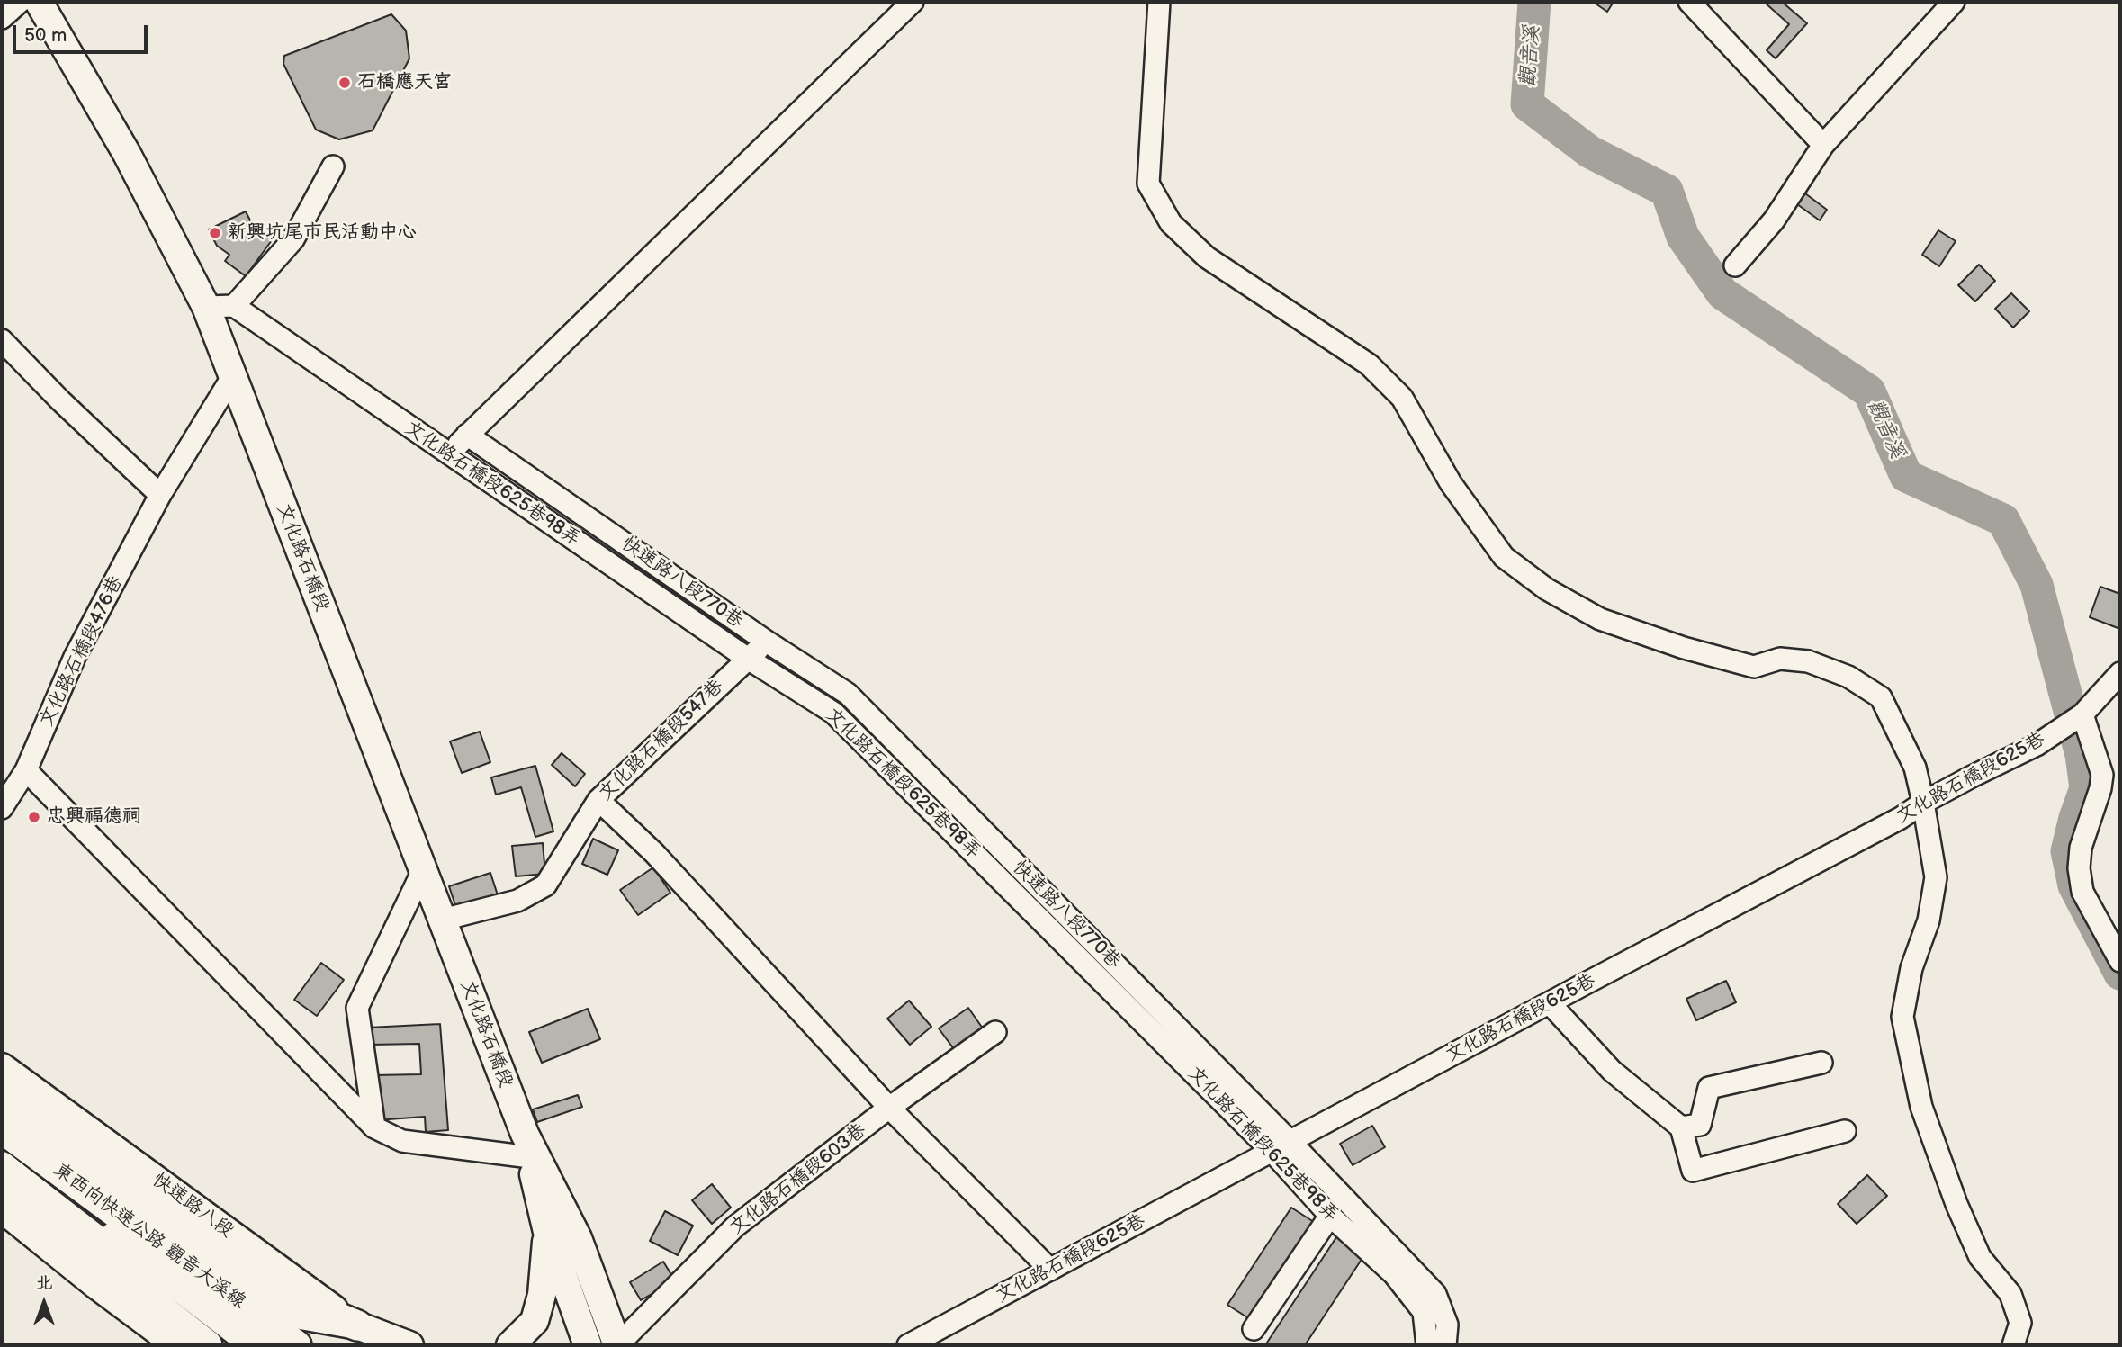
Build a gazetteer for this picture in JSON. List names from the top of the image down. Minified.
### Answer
{"streets":{"highway":["東西向快速公路 觀音大溪線"],"main road":["文化路石橋段","快速路八段"],"street":["文化路石橋段625巷98弄","快速路八段770巷","文化路石橋段476巷","文化路石橋段547巷","文化路石橋段625巷","文化路石橋段603巷"]},"crossings":[["文化路石橋段625巷98弄","快速路八段770巷"],["文化路石橋段625巷98弄","文化路石橋段547巷"],["文化路石橋段625巷98弄","文化路石橋段625巷"],["文化路石橋段","文化路石橋段476巷"],["文化路石橋段","文化路石橋段547巷"],["文化路石橋段","文化路石橋段603巷"],["快速路八段770巷","文化路石橋段547巷"],["快速路八段770巷","文化路石橋段625巷"]],"water":["觀音溪"],"places":["石橋應天宮","新興坑尾市民活動中心","忠興福德祠"],"scale_bar":"50 m","north":"top"}
